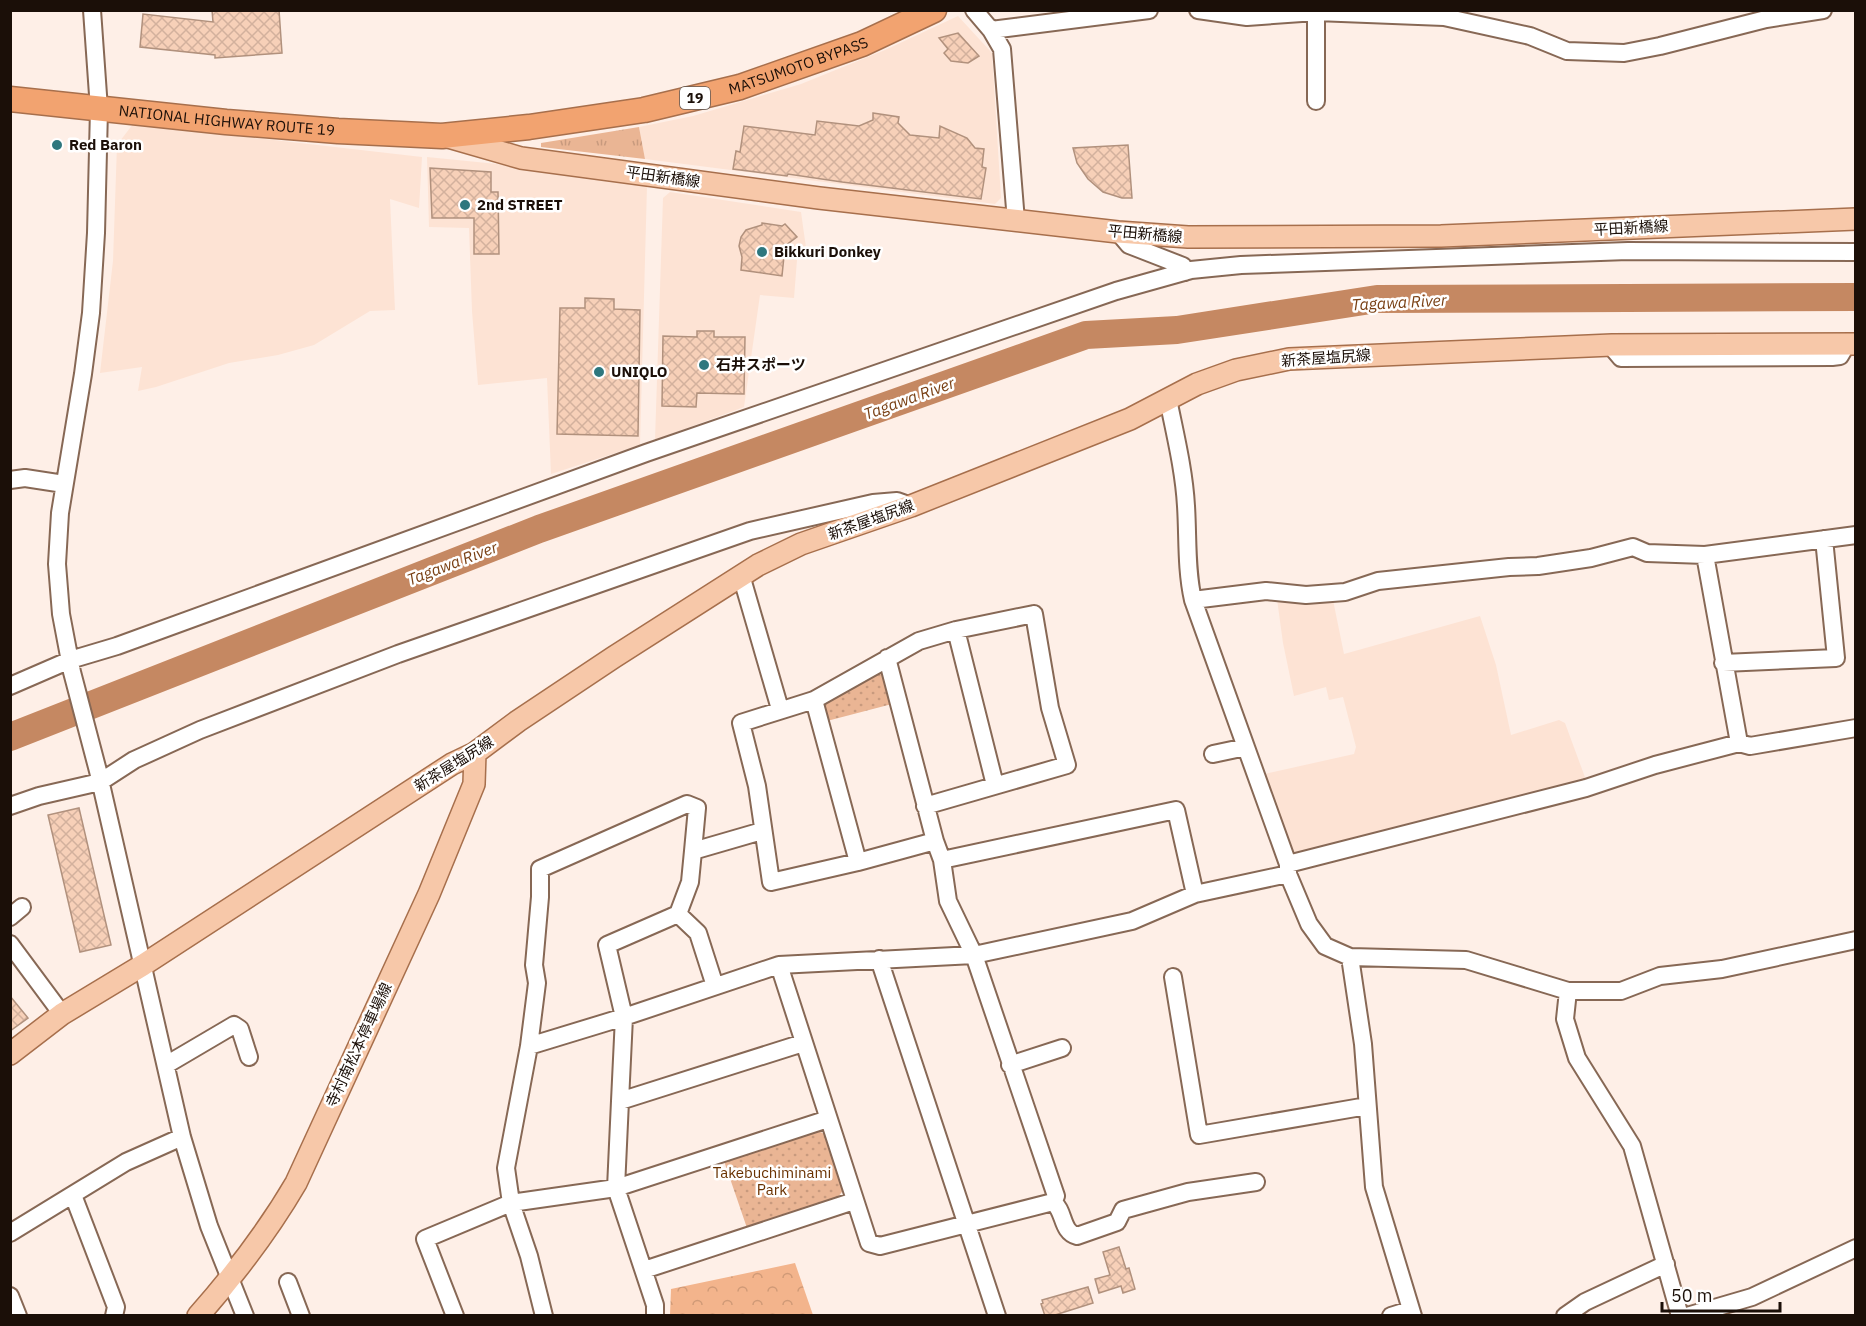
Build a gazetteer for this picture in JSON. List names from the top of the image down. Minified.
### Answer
{"streets":{"highway":["MATSUMOTO BYPASS","19","NATIONAL HIGHWAY ROUTE 19"],"main road":["平田新橋線","新茶屋塩尻線","寺村南松本停車場線"]},"crossings":[["MATSUMOTO BYPASS","NATIONAL HIGHWAY ROUTE 19"],["MATSUMOTO BYPASS","平田新橋線"],["NATIONAL HIGHWAY ROUTE 19","平田新橋線"],["新茶屋塩尻線","寺村南松本停車場線"]],"water":["Tagawa River"],"parks":["Takebuchiminami Park"],"places":["Red Baron","2nd STREET","Bikkuri Donkey","石井スポーツ","UNIQLO"],"scale_bar":"50 m"}
